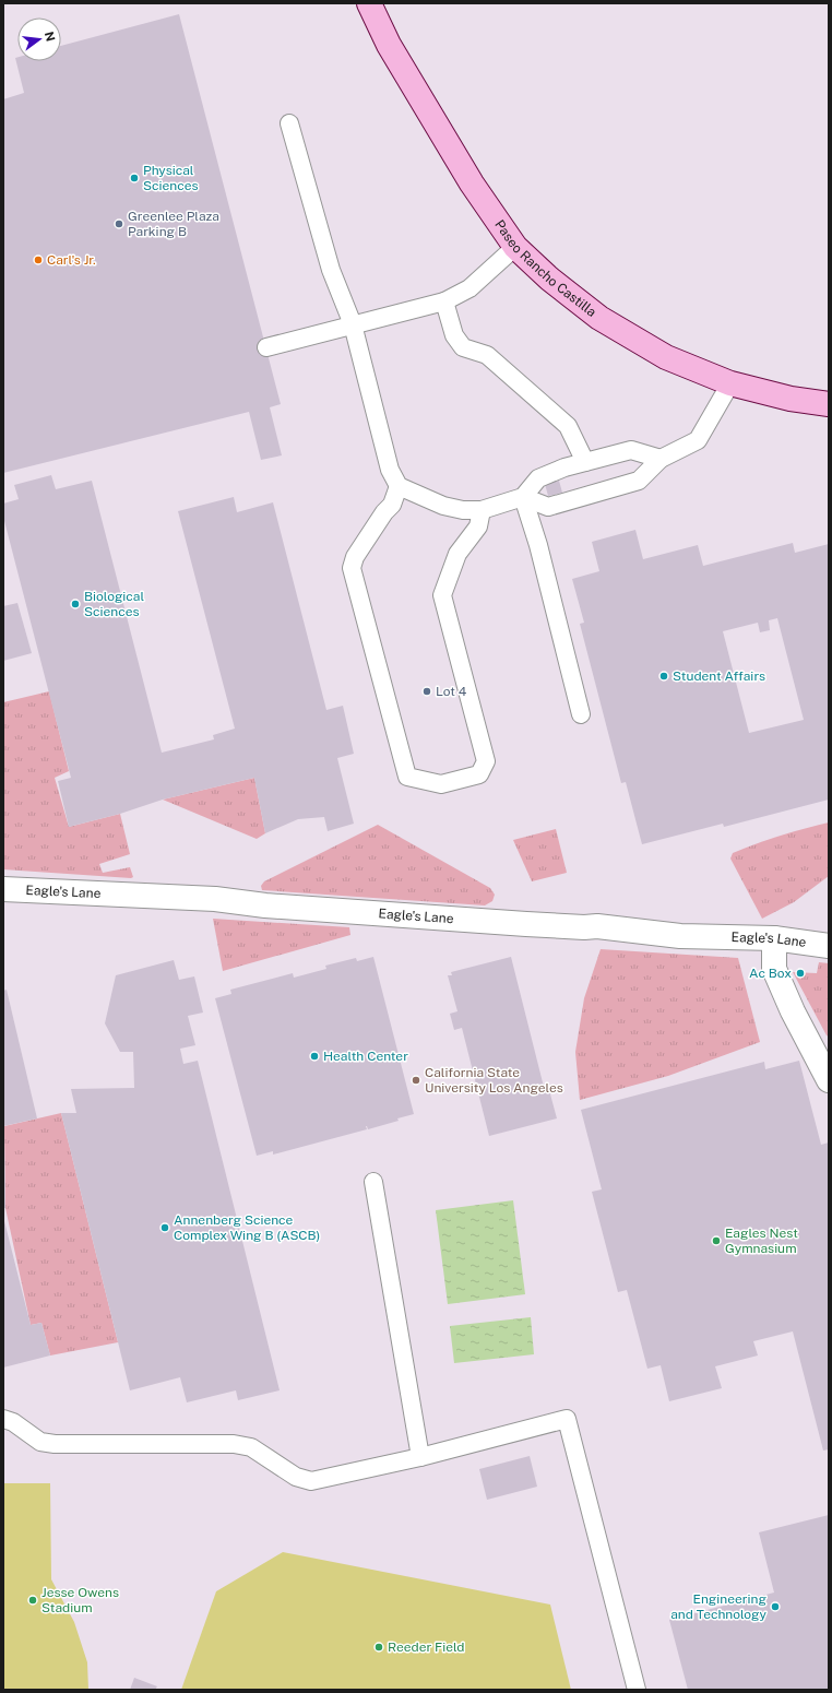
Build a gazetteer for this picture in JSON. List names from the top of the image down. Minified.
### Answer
{"streets":{"street":["Paseo Rancho Castilla","Eagle's Lane"]},"places":["Physical Sciences","Greenlee Plaza Parking B","Carl's Jr.","Biological Sciences","Student Affairs","Lot 4","Ac Box","Health Center","California State University Los Angeles","Annenberg Science Complex Wing B (ASCB)","Eagles Nest Gymnasium","Jesse Owens Stadium","Engineering and Technology","Reeder Field"],"north":"right"}
